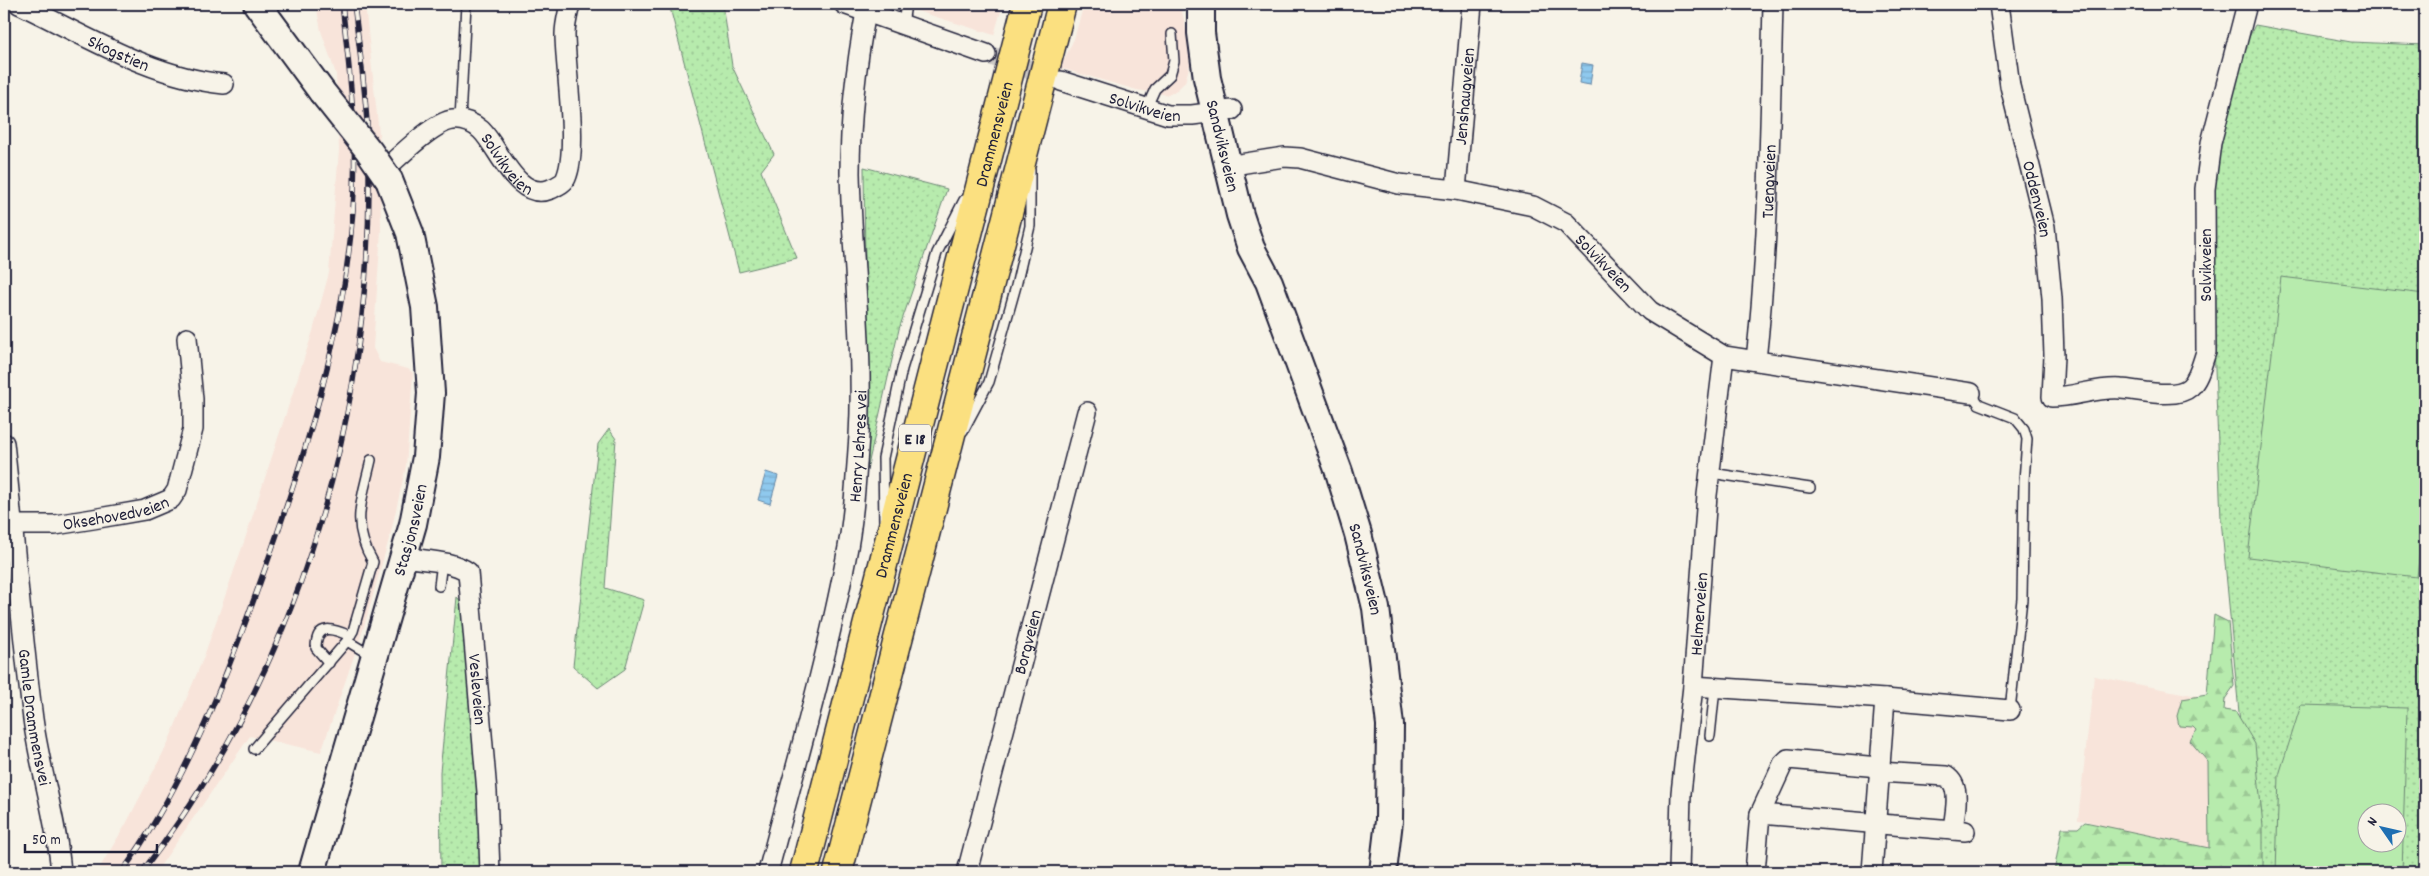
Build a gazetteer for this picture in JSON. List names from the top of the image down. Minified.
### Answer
{"streets":{"highway":["Drammensveien","E 18"],"main road":["Sandviksveien","Stasjonsveien"],"street":["Skogstien","Jenshaugveien","Solvikveien","Tuengveien","Oddenveien","Henry Lehres vei","Oksehovedveien","Helmerveien","Borgveien","Vesleveien","Gamle Drammensvei"]},"crossings":[["Jenshaugveien","Solvikveien"],["Solvikveien","Sandviksveien"],["Solvikveien","Tuengveien"],["Solvikveien","Oddenveien"],["Solvikveien","Stasjonsveien"],["Solvikveien","Helmerveien"],["Oksehovedveien","Gamle Drammensvei"],["Stasjonsveien","Vesleveien"]],"scale_bar":"50 m","north":"top left"}
